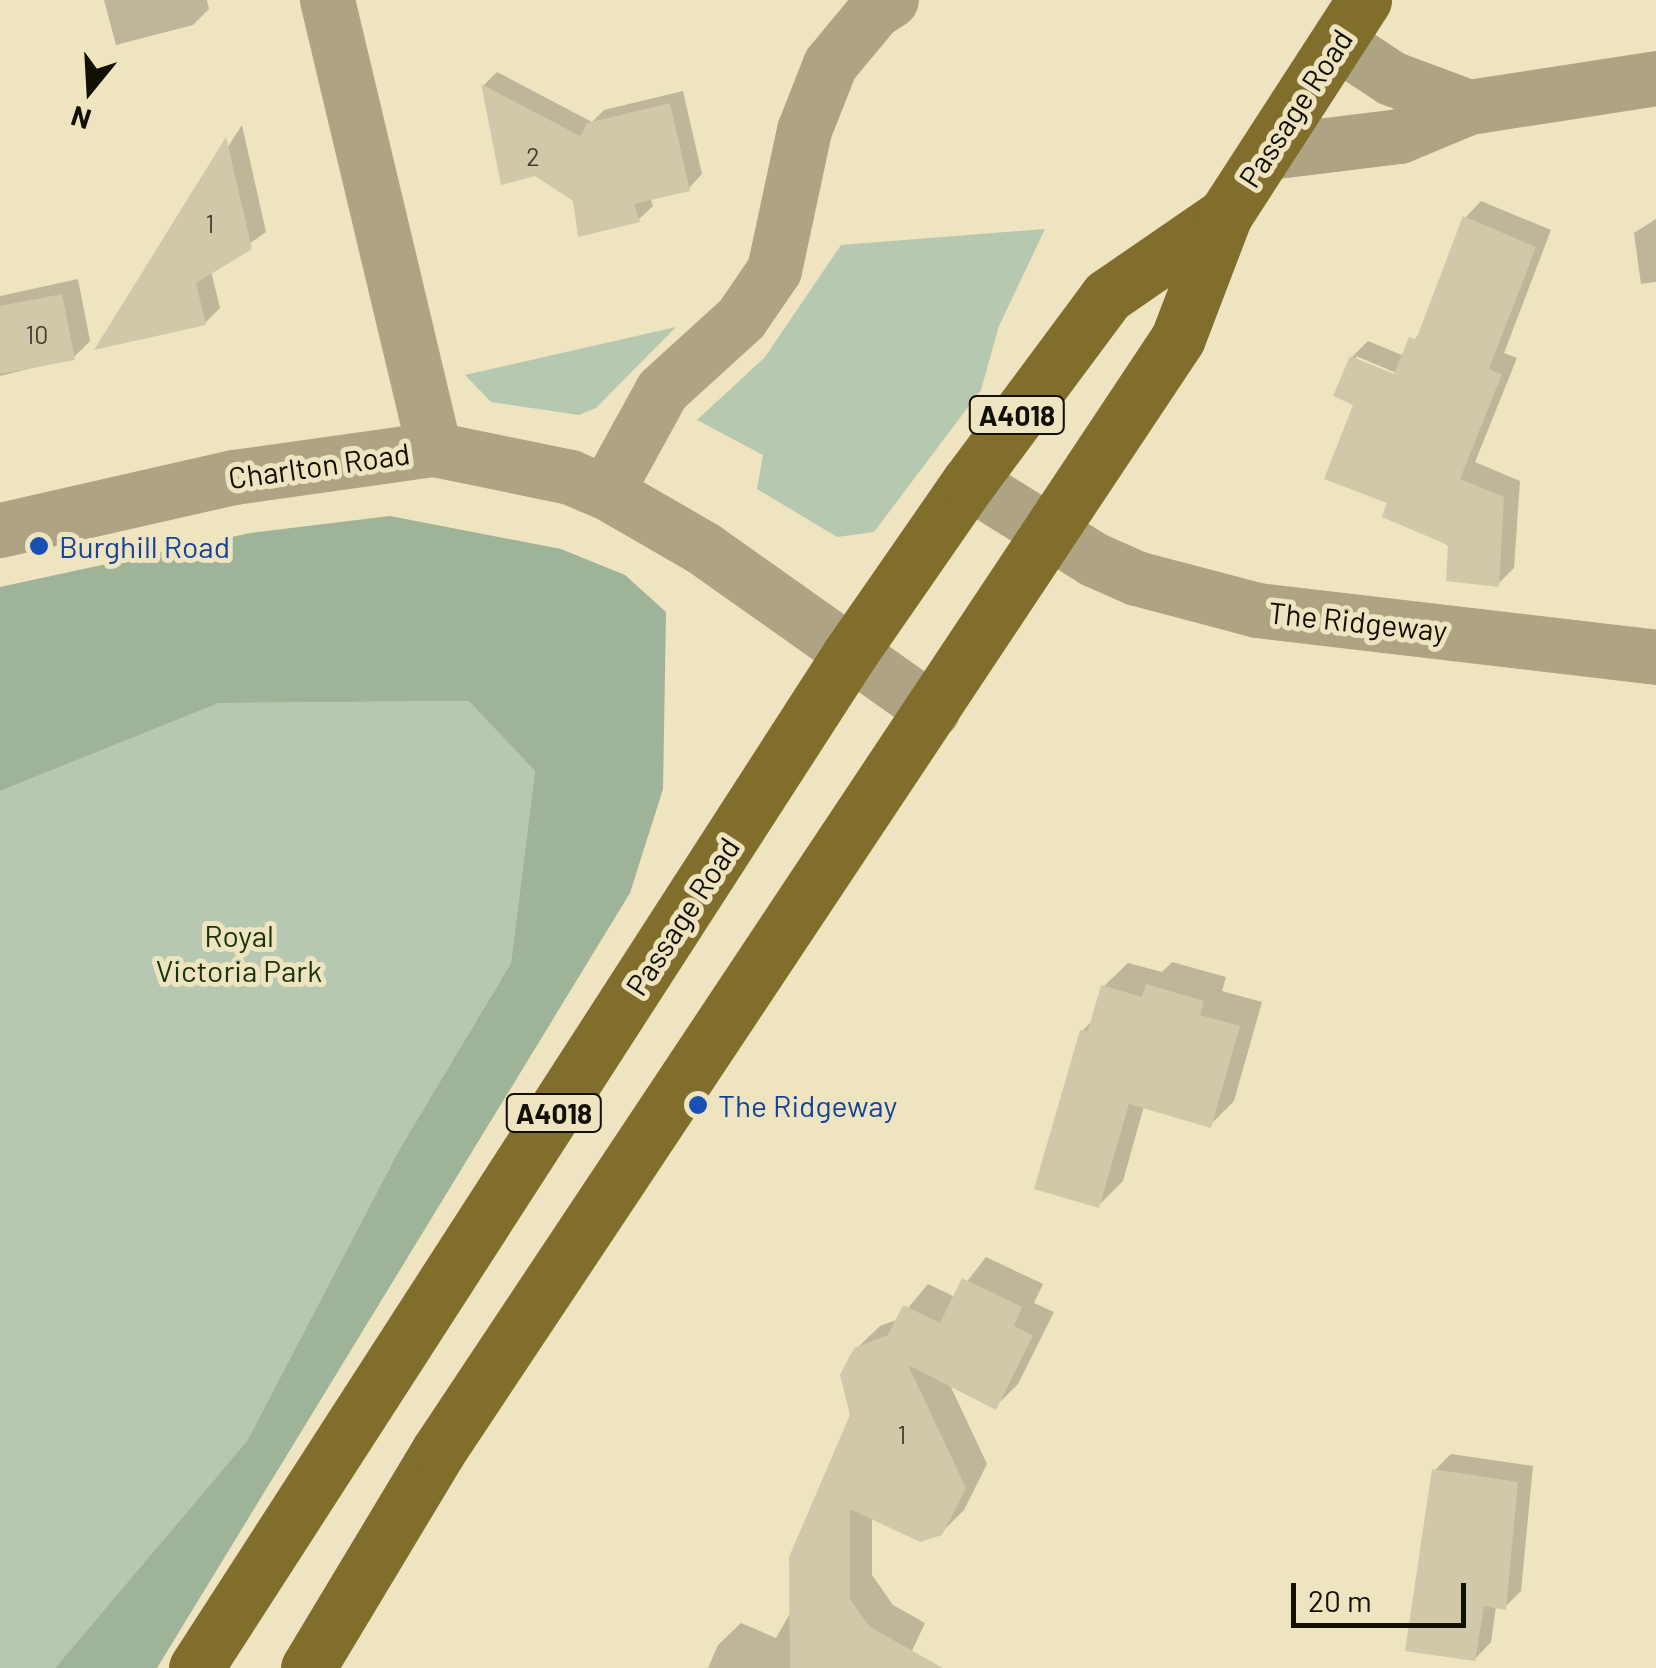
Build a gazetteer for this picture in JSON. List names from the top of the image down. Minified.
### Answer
{"streets":{"main road":["Passage Road","A4018"],"street":["Charlton Road","The Ridgeway"]},"crossings":[["Passage Road","Charlton Road"],["Passage Road","The Ridgeway"]],"parks":["Royal Victoria Park"],"places":["Burghill Road","The Ridgeway"],"house_numbers":["2","1","10","1"],"scale_bar":"20 m","north":"bottom"}
